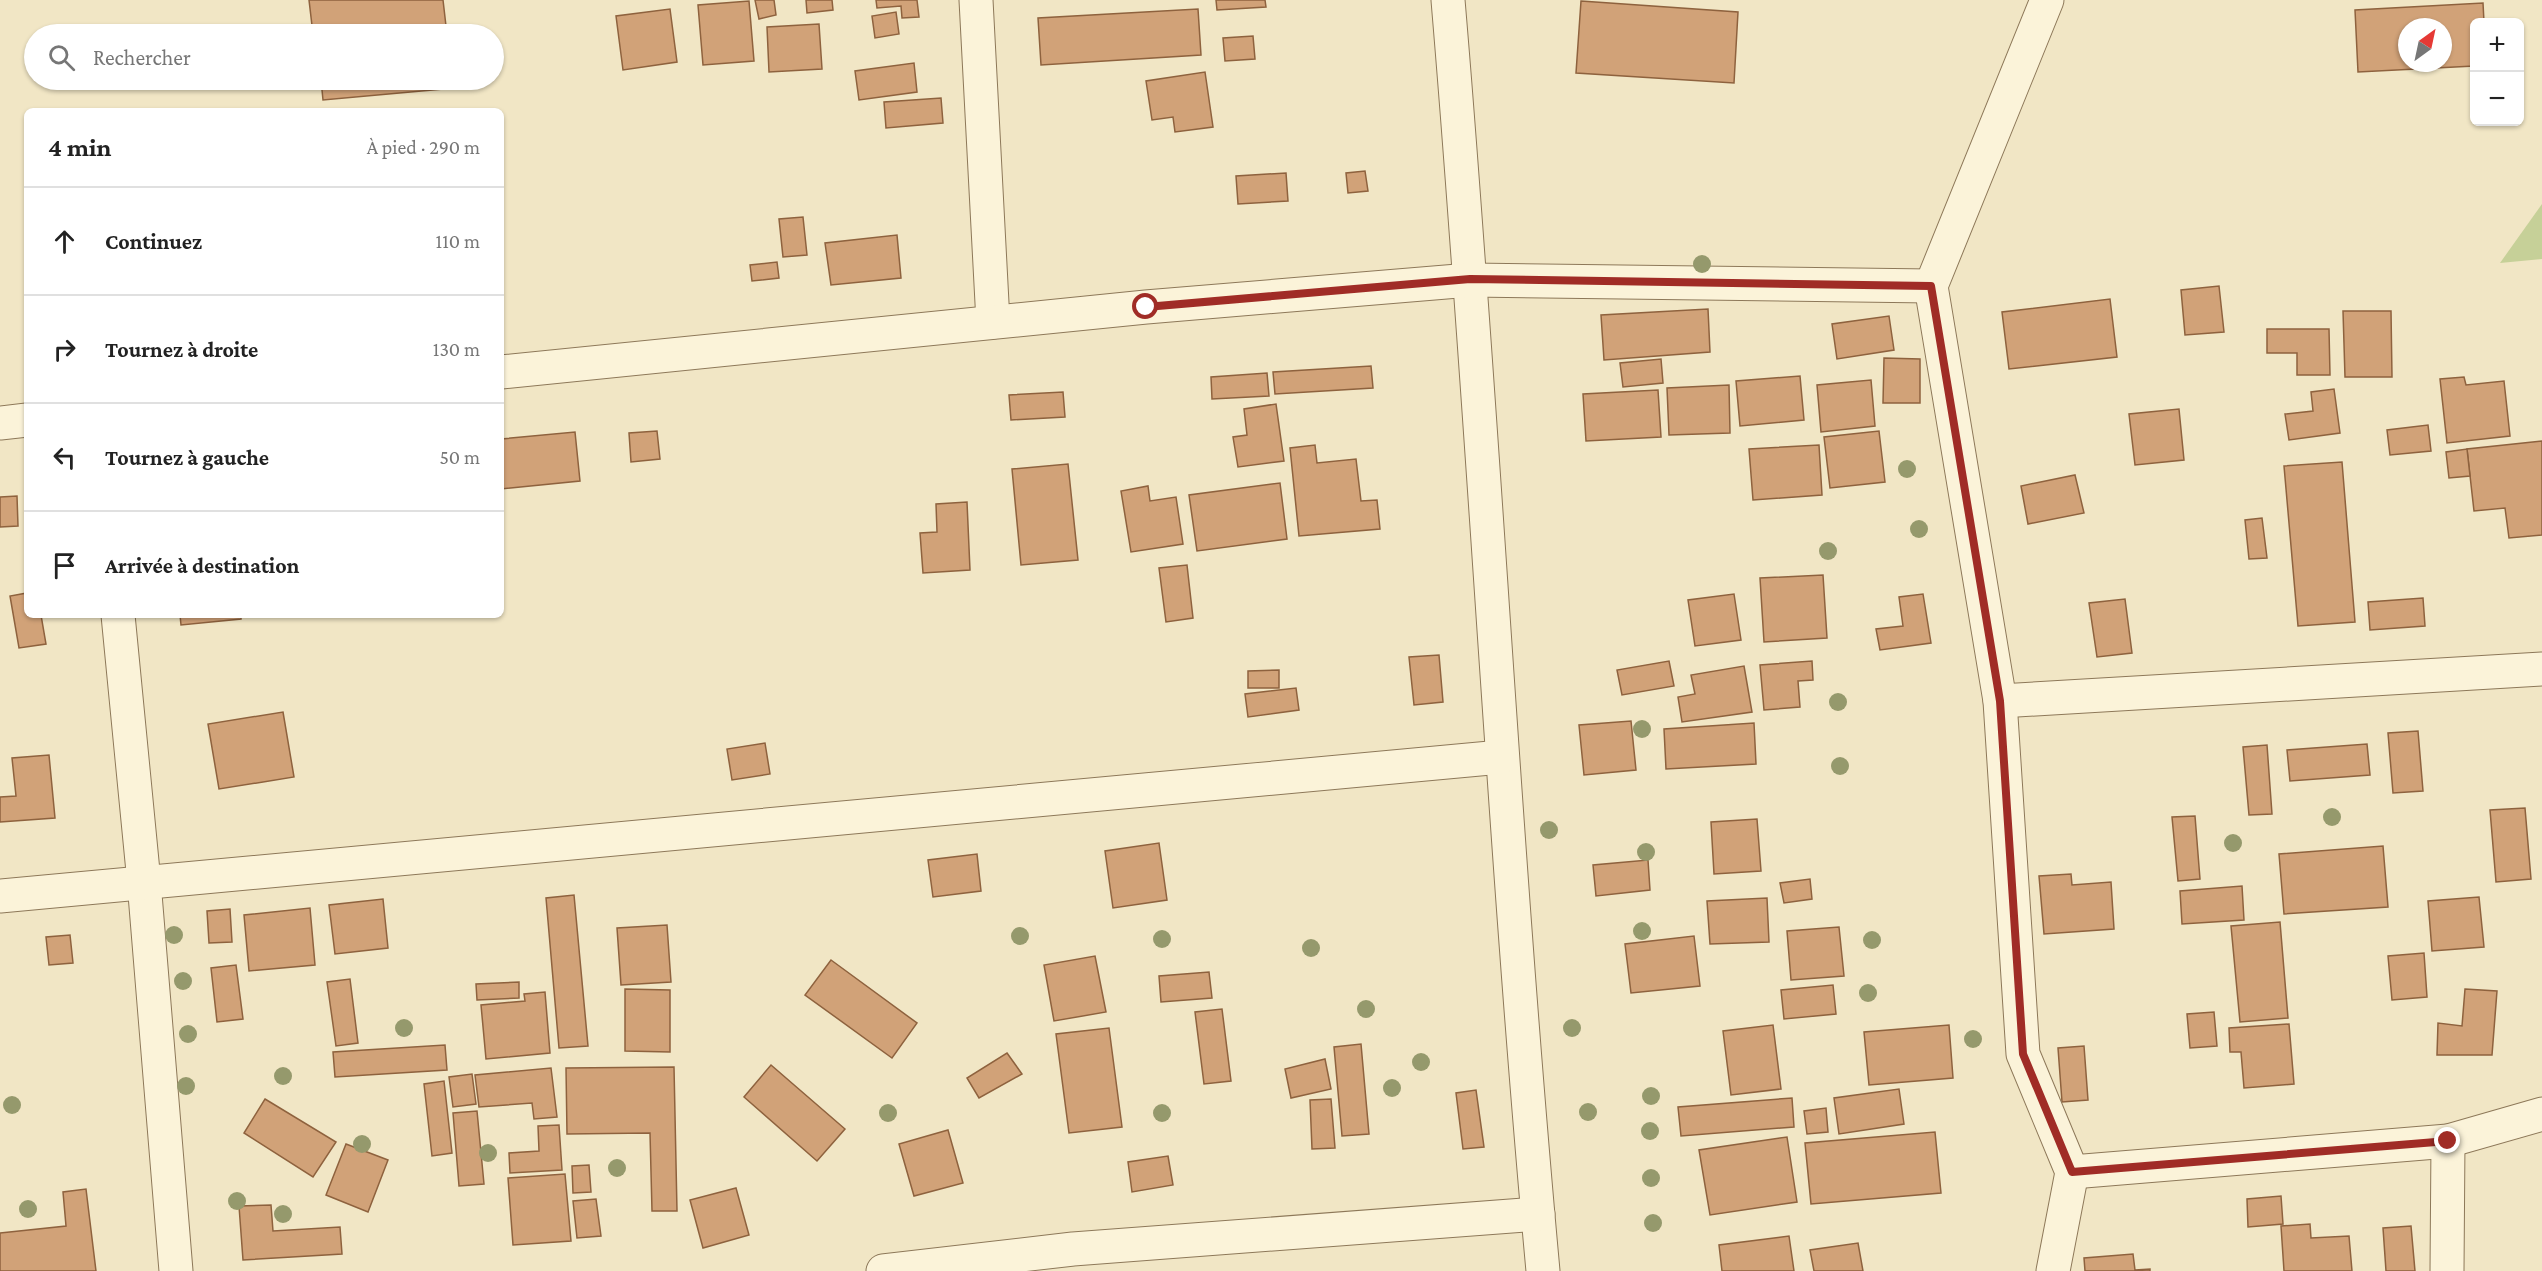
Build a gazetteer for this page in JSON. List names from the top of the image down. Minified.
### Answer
{"north":"top right","page":{"map_buttons":["+","−"],"search":"Rechercher","heading":["4 min","À pied · 290 m"],"list":[["Continuez","110 m"],["Tournez à droite","130 m"],["Tournez à gauche","50 m"],"Arrivée à destination"]}}
